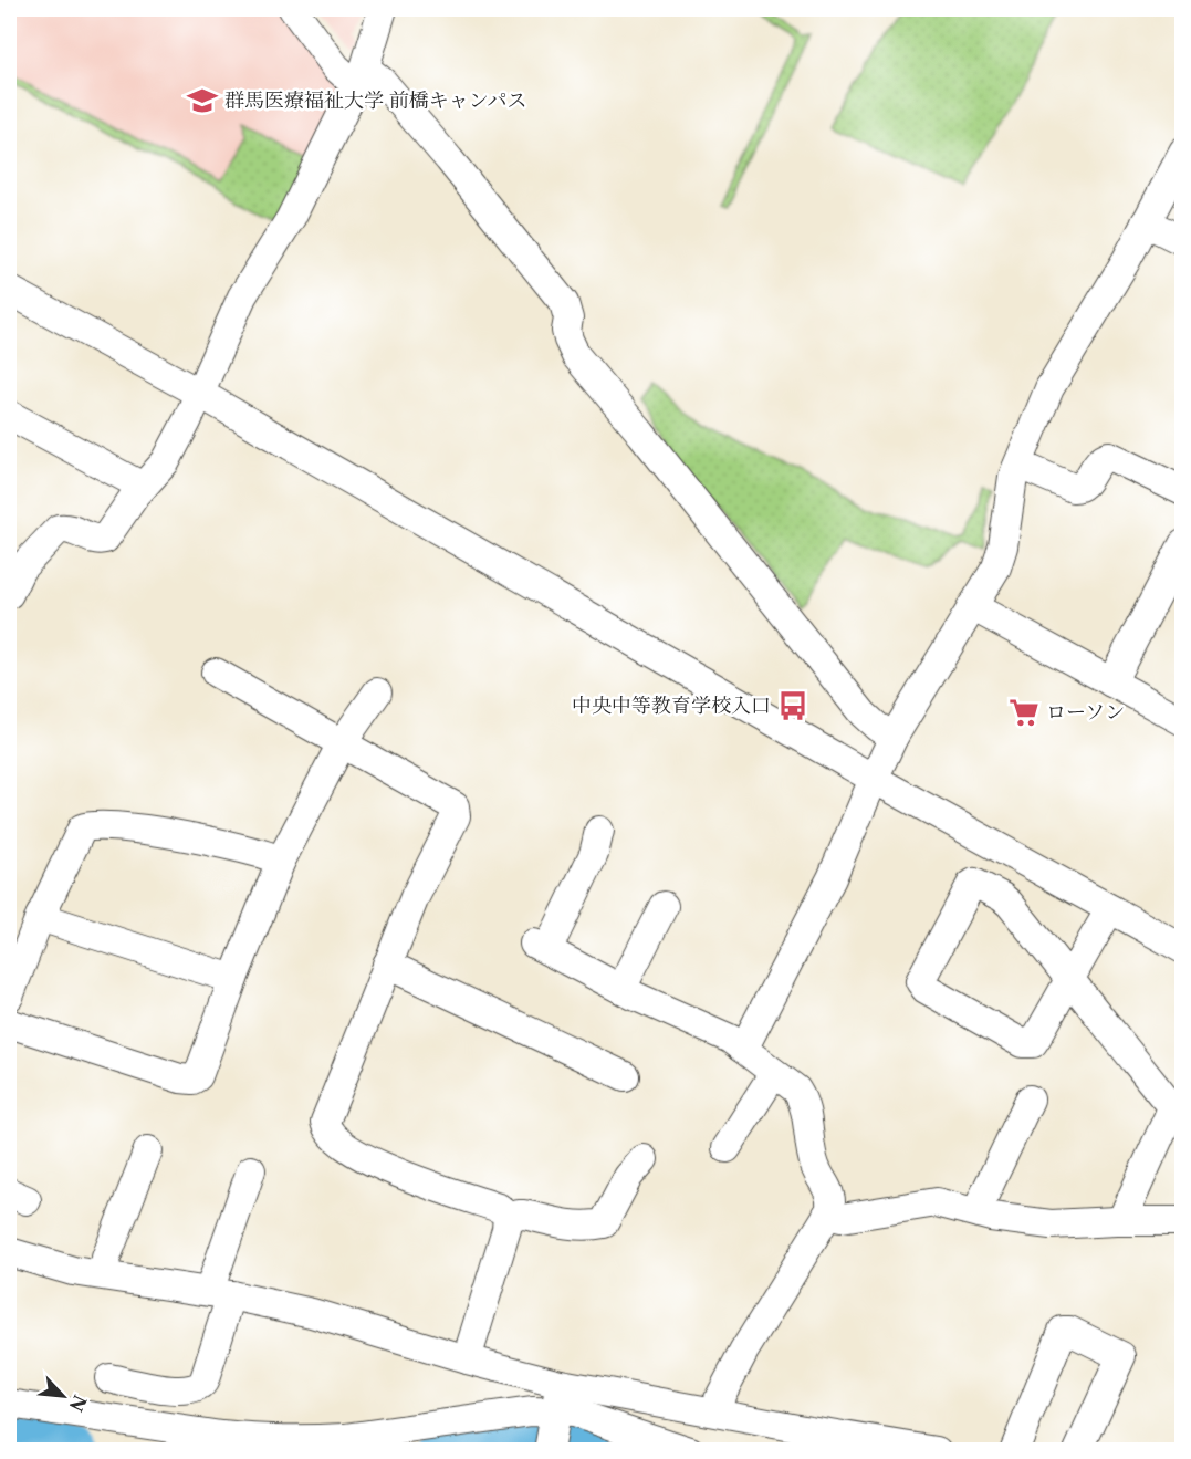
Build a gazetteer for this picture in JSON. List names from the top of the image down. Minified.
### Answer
{"places":{"school or university":["群馬医療福祉大学 前橋キャンパス"],"bus stop":["中央中等教育学校入口"],"supermarket":["ローソン"]},"north":"bottom right"}
